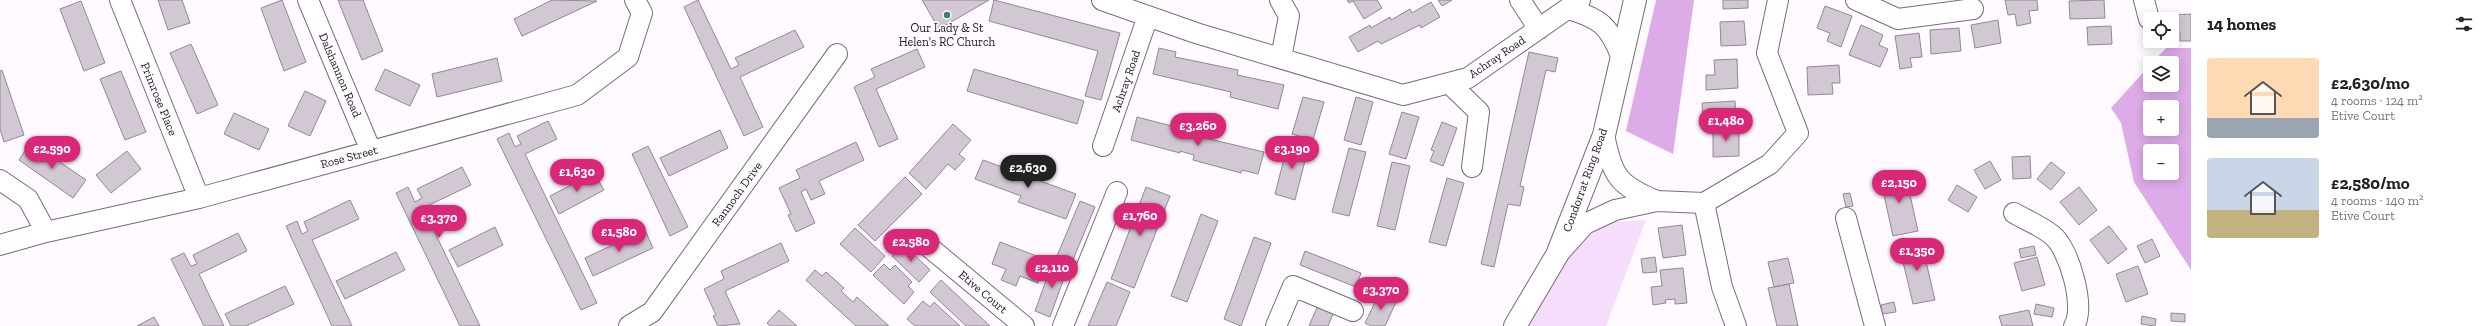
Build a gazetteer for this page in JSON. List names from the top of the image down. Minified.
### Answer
{"streets":{"street":["Achray Road","Dalshannon Road","Primrose Place","Rose Street","Condorrat Ring Road","Rannoch Drive","Etive Court"]},"crossings":[["Achray Road","Condorrat Ring Road"],["Dalshannon Road","Rose Street"],["Primrose Place","Rose Street"]],"places":["Our Lady & St Helen's RC Church"],"page":{"heading":"14 homes","map_buttons":["+","−"],"list":[{"name":"£2,630/mo","note":"4 rooms · 124 m² · Etive Court"},{"name":"£2,580/mo","note":"4 rooms · 140 m² · Etive Court"}],"price":["£1,480","£3,260","£2,590","£3,190","£2,630","£1,630","£2,150","£1,760","£3,370","£1,580","£2,580","£1,350","£2,110","£3,370"]}}
